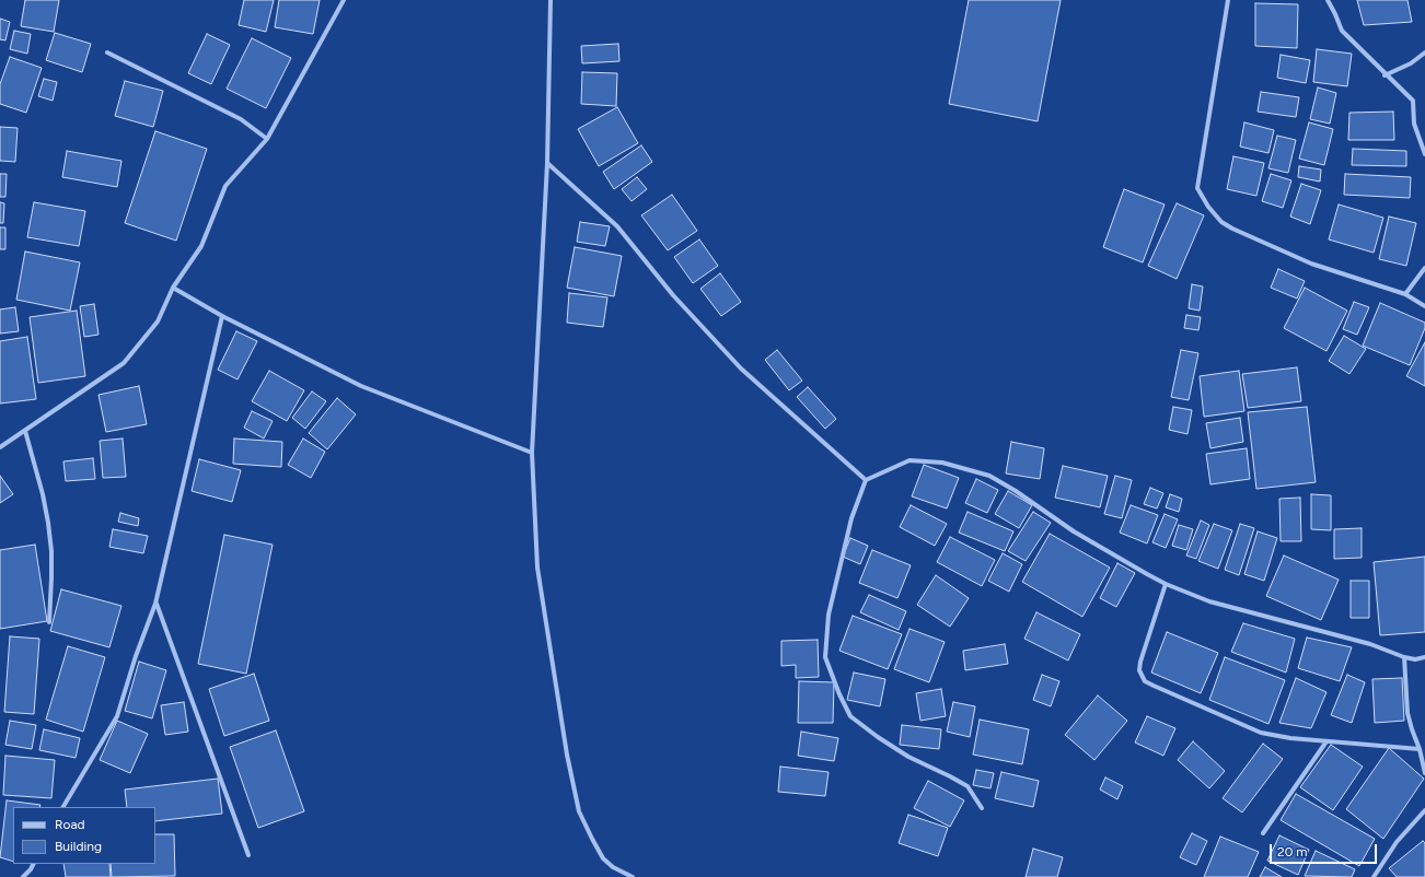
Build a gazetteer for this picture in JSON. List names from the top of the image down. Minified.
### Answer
{"legend":["Road","Building"],"scale_bar":"20 m"}
